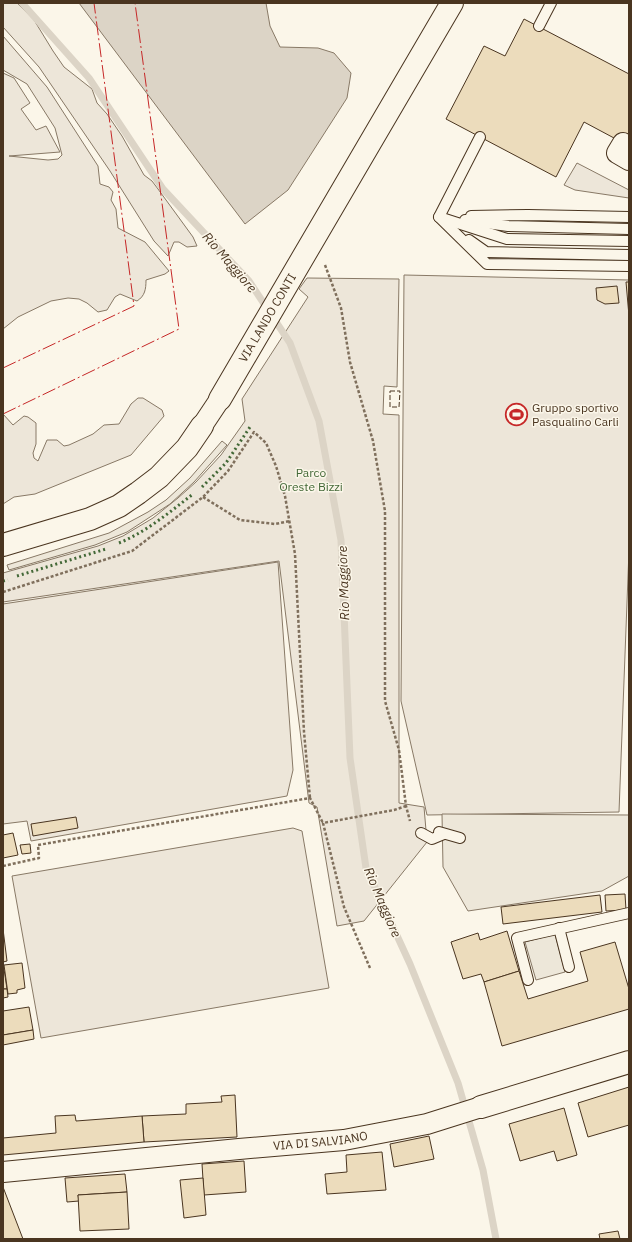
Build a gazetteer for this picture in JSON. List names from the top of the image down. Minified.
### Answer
{"streets":{"street":["VIA LANDO CONTI","VIA DI SALVIANO"]},"water":["Rio Maggiore"],"parks":["Parco Oreste Bizzi"],"places":{"sports":["Gruppo sportivo Pasqualino Carli"]}}
